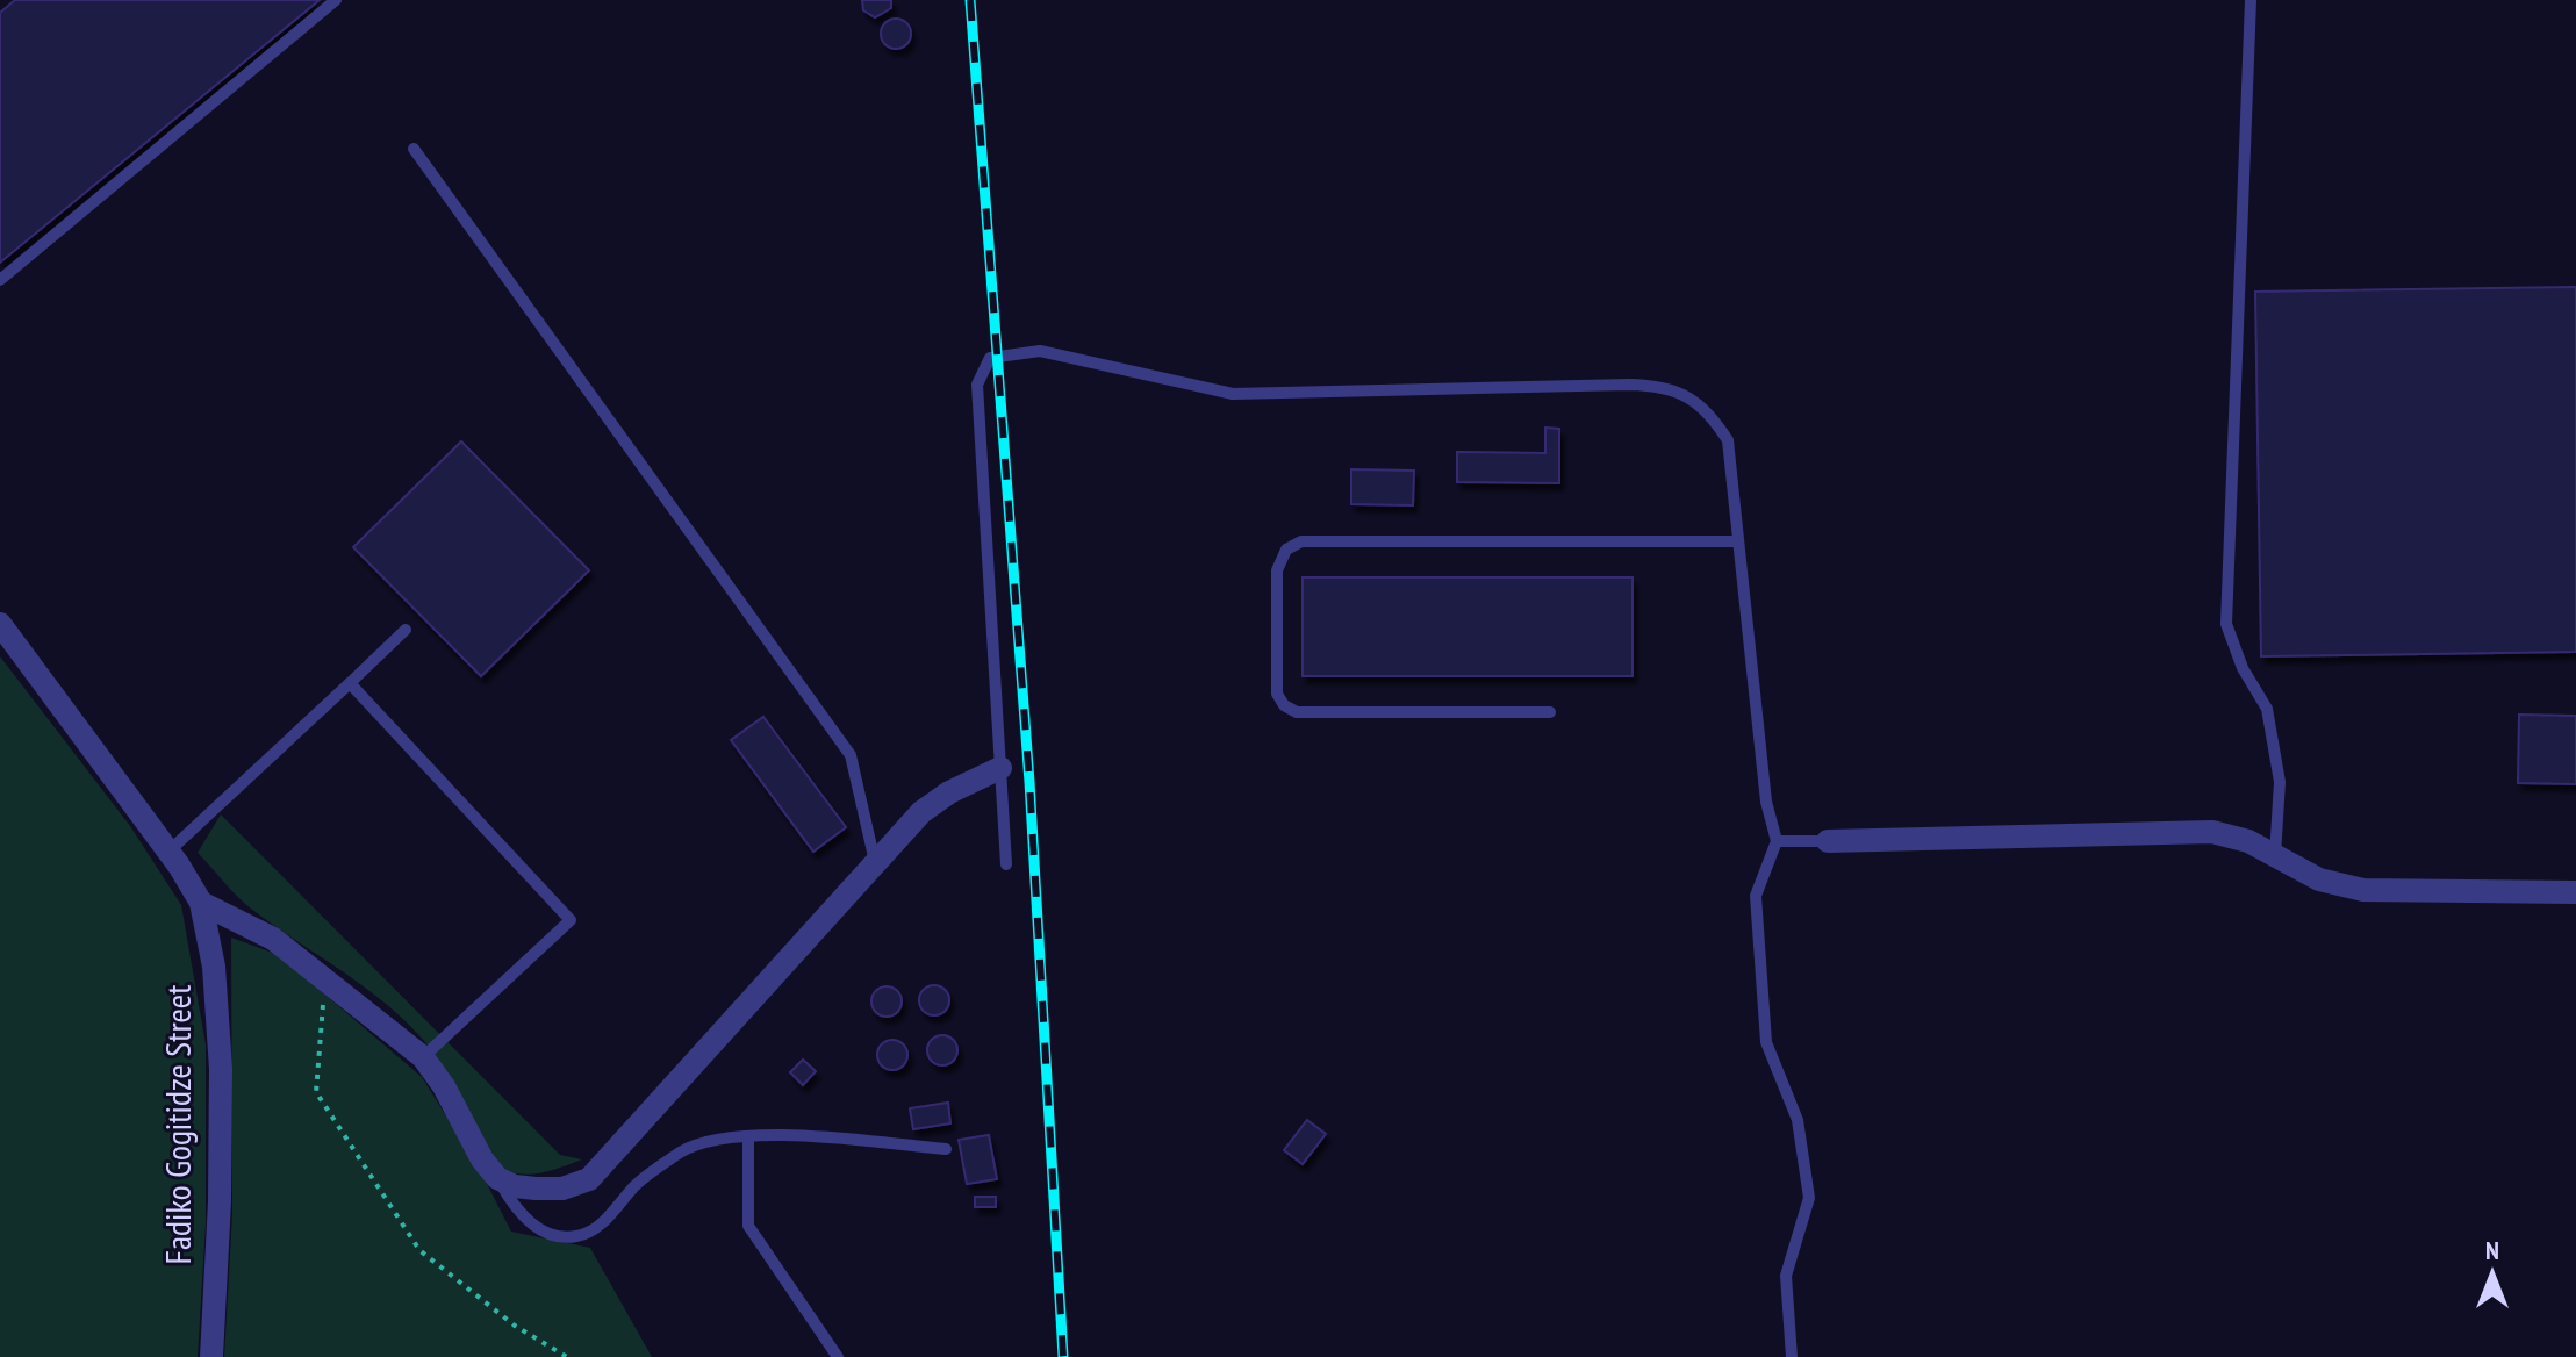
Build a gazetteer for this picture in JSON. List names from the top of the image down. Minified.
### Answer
{"streets":{"street":["Fadiko Gogitidze Street"]},"north":"top"}
